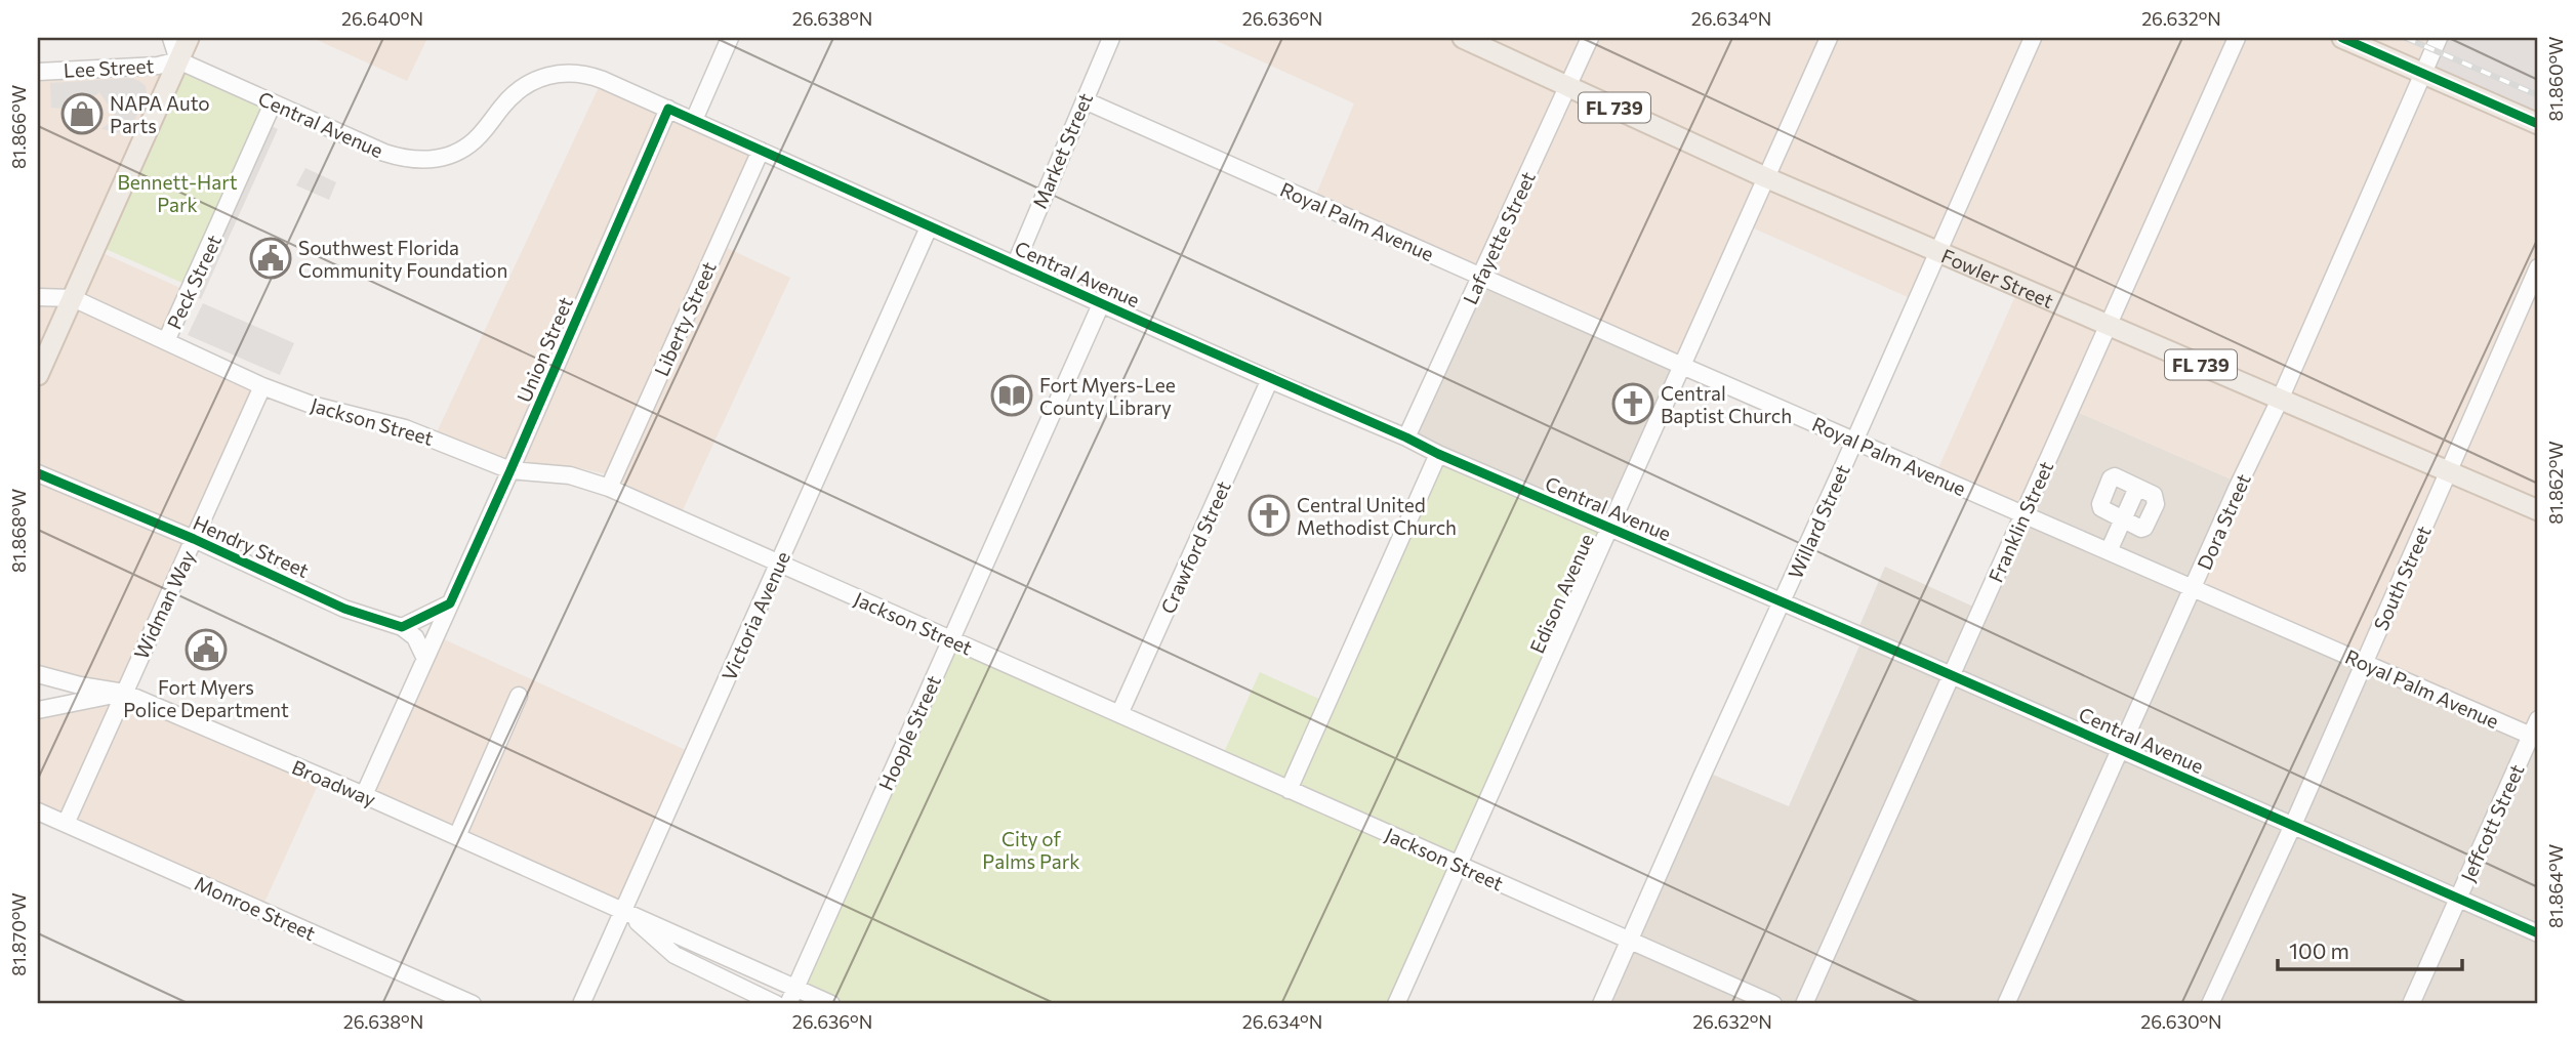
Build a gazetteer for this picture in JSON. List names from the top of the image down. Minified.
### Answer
{"streets":{"main road":["FL 739","Fowler Street"],"street":["Lee Street","Central Avenue","Market Street","Royal Palm Avenue","Lafayette Street","Peck Street","Liberty Street","Union Street","Jackson Street","Willard Street","Franklin Street","Dora Street","Hendry Street","Crawford Street","South Street","Edison Avenue","Widman Way","Victoria Avenue","Hoople Street","Broadway","Jeffcott Street","Monroe Street"]},"crossings":[["Lee Street","Central Avenue"],["Central Avenue","Market Street"],["Central Avenue","Lafayette Street"],["Central Avenue","Peck Street"],["Central Avenue","Liberty Street"],["Central Avenue","Union Street"],["Central Avenue","Willard Street"],["Central Avenue","Franklin Street"],["Central Avenue","Dora Street"],["Central Avenue","Crawford Street"],["Central Avenue","South Street"],["Central Avenue","Edison Avenue"],["Central Avenue","Victoria Avenue"],["Central Avenue","Hoople Street"],["Central Avenue","Jeffcott Street"],["Market Street","Royal Palm Avenue"],["Royal Palm Avenue","Lafayette Street"],["Royal Palm Avenue","Willard Street"],["Royal Palm Avenue","Franklin Street"],["Royal Palm Avenue","Dora Street"],["Royal Palm Avenue","South Street"],["Royal Palm Avenue","Edison Avenue"],["Royal Palm Avenue","Jeffcott Street"],["Lafayette Street","Fowler Street"],["Fowler Street","Willard Street"],["Fowler Street","Franklin Street"],["Fowler Street","Dora Street"],["Fowler Street","South Street"],["Fowler Street","Edison Avenue"],["Peck Street","Jackson Street"],["Liberty Street","Jackson Street"],["Union Street","Jackson Street"],["Union Street","Broadway"],["Jackson Street","Willard Street"],["Jackson Street","Crawford Street"],["Jackson Street","Edison Avenue"],["Jackson Street","Widman Way"],["Jackson Street","Victoria Avenue"],["Jackson Street","Hoople Street"],["Hendry Street","Widman Way"],["Widman Way","Broadway"],["Widman Way","Monroe Street"],["Victoria Avenue","Broadway"],["Hoople Street","Broadway"]],"parks":["Bennett-Hart Park","City of Palms Park"],"places":{"shop":["NAPA Auto Parts"],"public building":["Southwest Florida Community Foundation","Fort Myers Police Department"],"library":["Fort Myers-Lee County Library"],"church":["Central Baptist Church","Central United Methodist Church"]},"scale_bar":"100 m","coordinates":["26.640°N","26.638°N","26.636°N","26.634°N","26.632°N","81.860°W","81.866°W","81.862°W","81.868°W","81.864°W","81.870°W","26.630°N"]}
